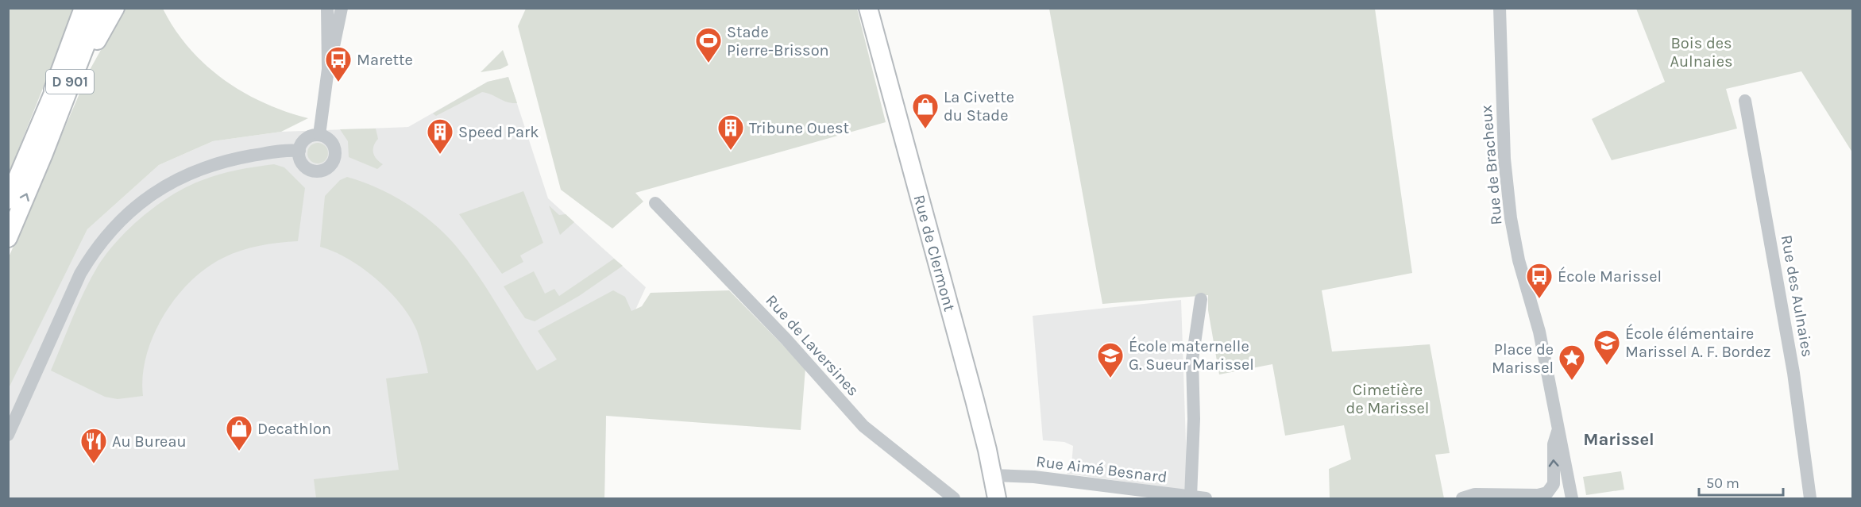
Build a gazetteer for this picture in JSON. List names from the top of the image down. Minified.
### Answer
{"streets":{"main road":["D 901","Rue de Clermont"],"street":["Rue de Bracheux","Rue des Aulnaies","Rue de Laversines","Rue Aimé Besnard"]},"crossings":[["Rue de Clermont","Rue Aimé Besnard"]],"districts":["Marissel"],"parks":["Bois des Aulnaies","Cimetière de Marissel"],"places":{"sports":["Stade Pierre-Brisson"],"bus stop":["Marette","École Marissel"],"shop":["La Civette du Stade","Decathlon"],"building":["Tribune Ouest","Speed Park"],"school or university":["École élémentaire Marissel A. F. Bordez","École maternelle G. Sueur Marissel"],"place":["Place de Marissel"],"restaurant":["Au Bureau"]},"scale_bar":"50 m"}
